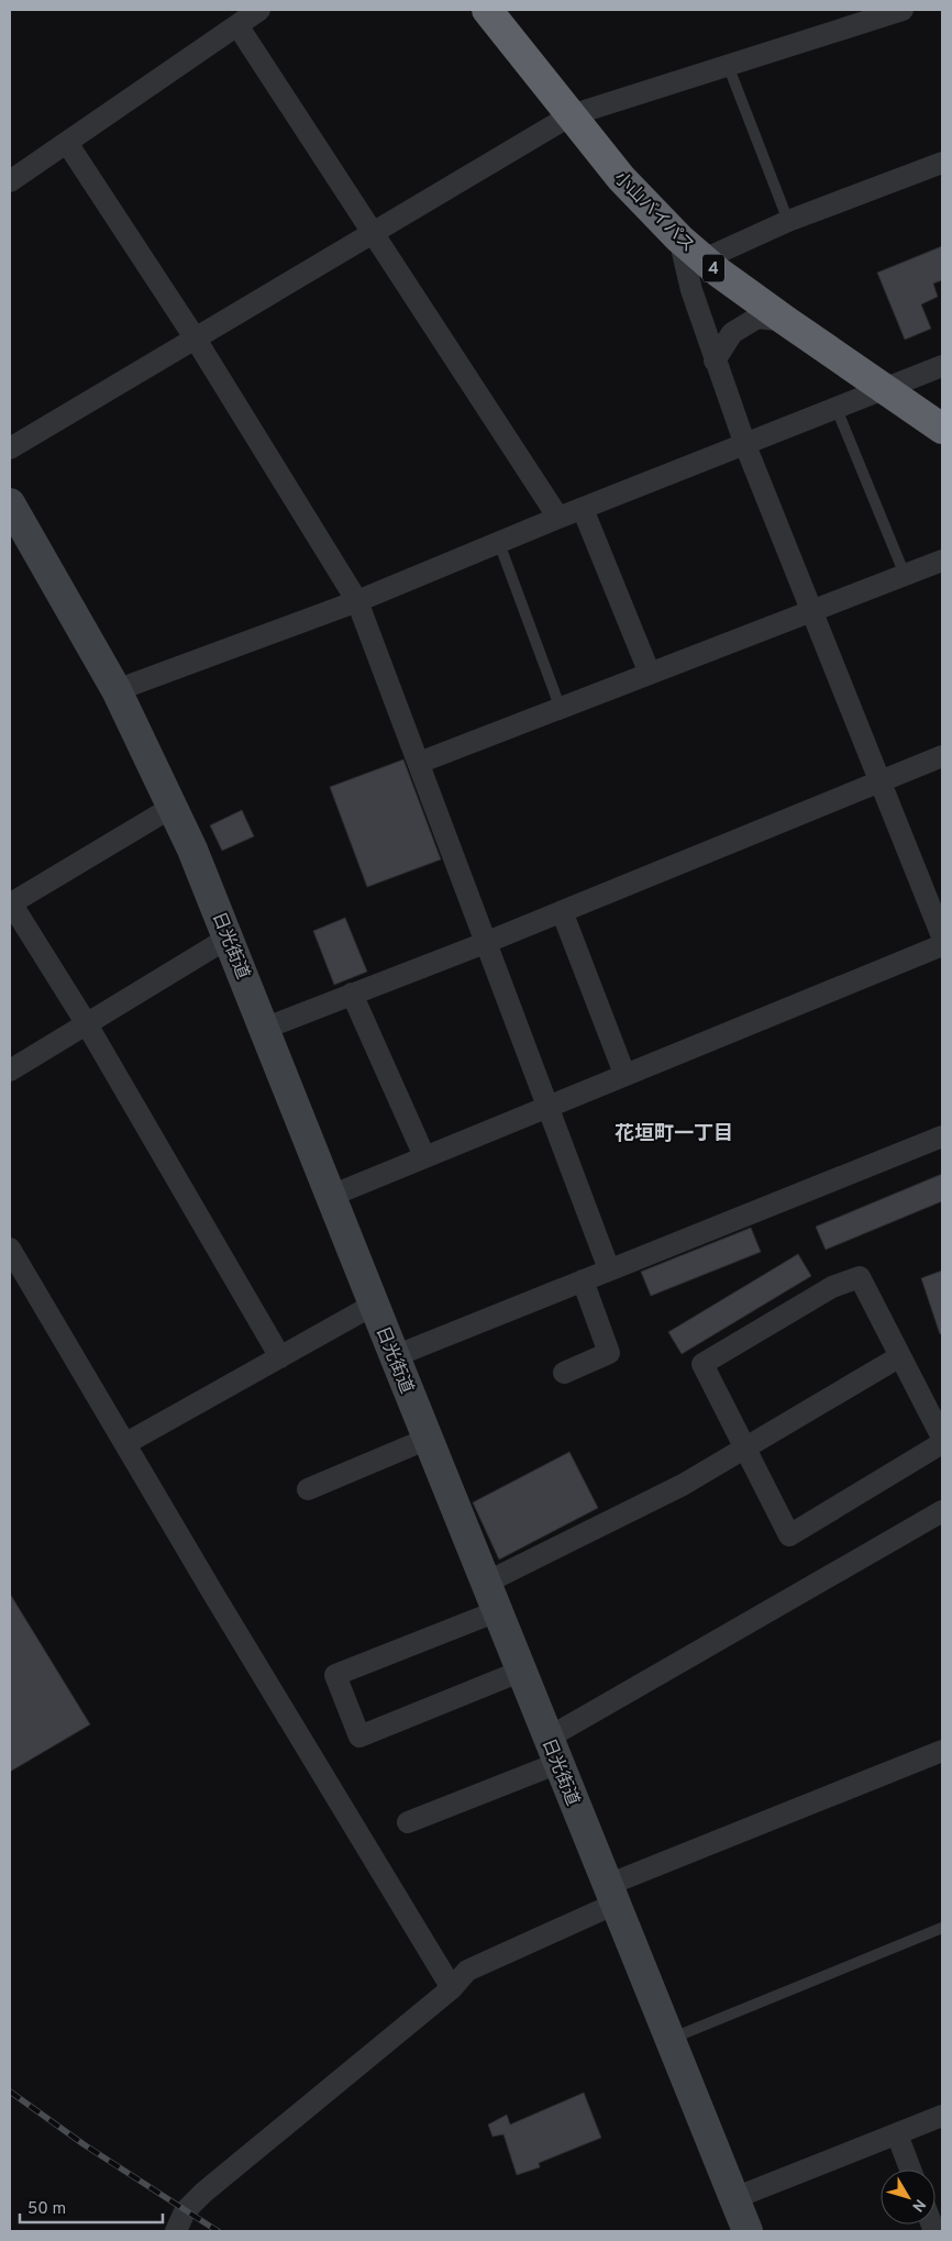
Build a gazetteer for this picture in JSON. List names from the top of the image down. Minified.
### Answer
{"streets":{"highway":["小山バイパス","4"],"main road":["日光街道"]},"districts":["花垣町一丁目"],"scale_bar":"50 m","north":"bottom right"}
